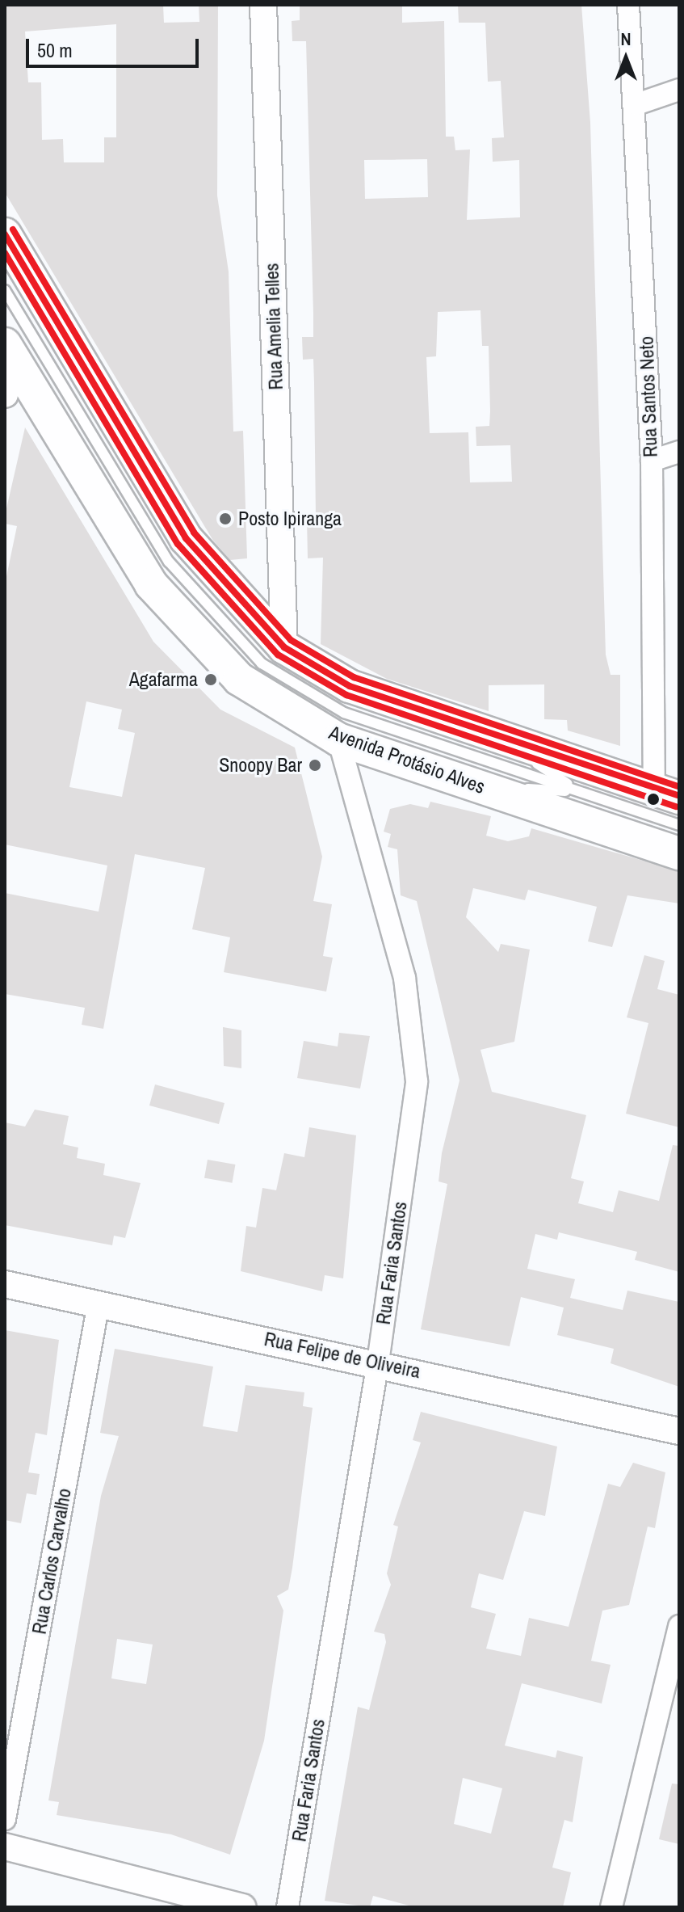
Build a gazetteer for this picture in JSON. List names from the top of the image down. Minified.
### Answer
{"streets":{"main road":["Avenida Protásio Alves"],"street":["Rua Amelia Telles","Rua Santos Neto","Rua Faria Santos","Rua Felipe de Oliveira","Rua Carlos Carvalho"]},"crossings":[["Avenida Protásio Alves","Rua Faria Santos"],["Rua Faria Santos","Rua Felipe de Oliveira"],["Rua Felipe de Oliveira","Rua Carlos Carvalho"]],"places":["Posto Ipiranga","Agafarma","Snoopy Bar"],"scale_bar":"50 m","north":"top"}
